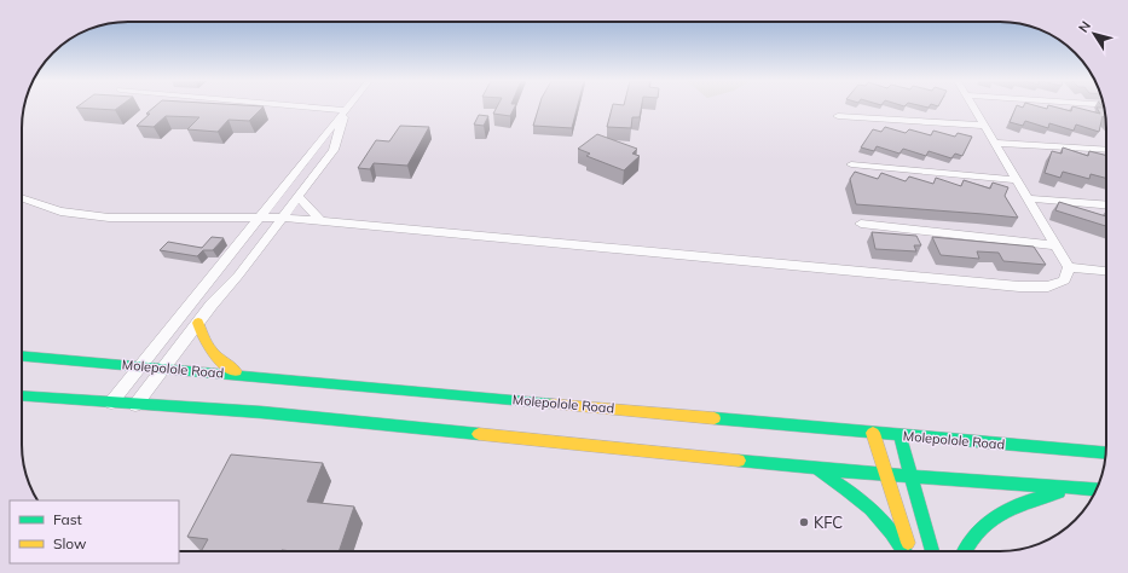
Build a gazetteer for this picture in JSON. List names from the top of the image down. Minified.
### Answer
{"streets":{"main road":["Molepolole Road"]},"places":["KFC"],"legend":["Fast","Slow"],"north":"top left"}
